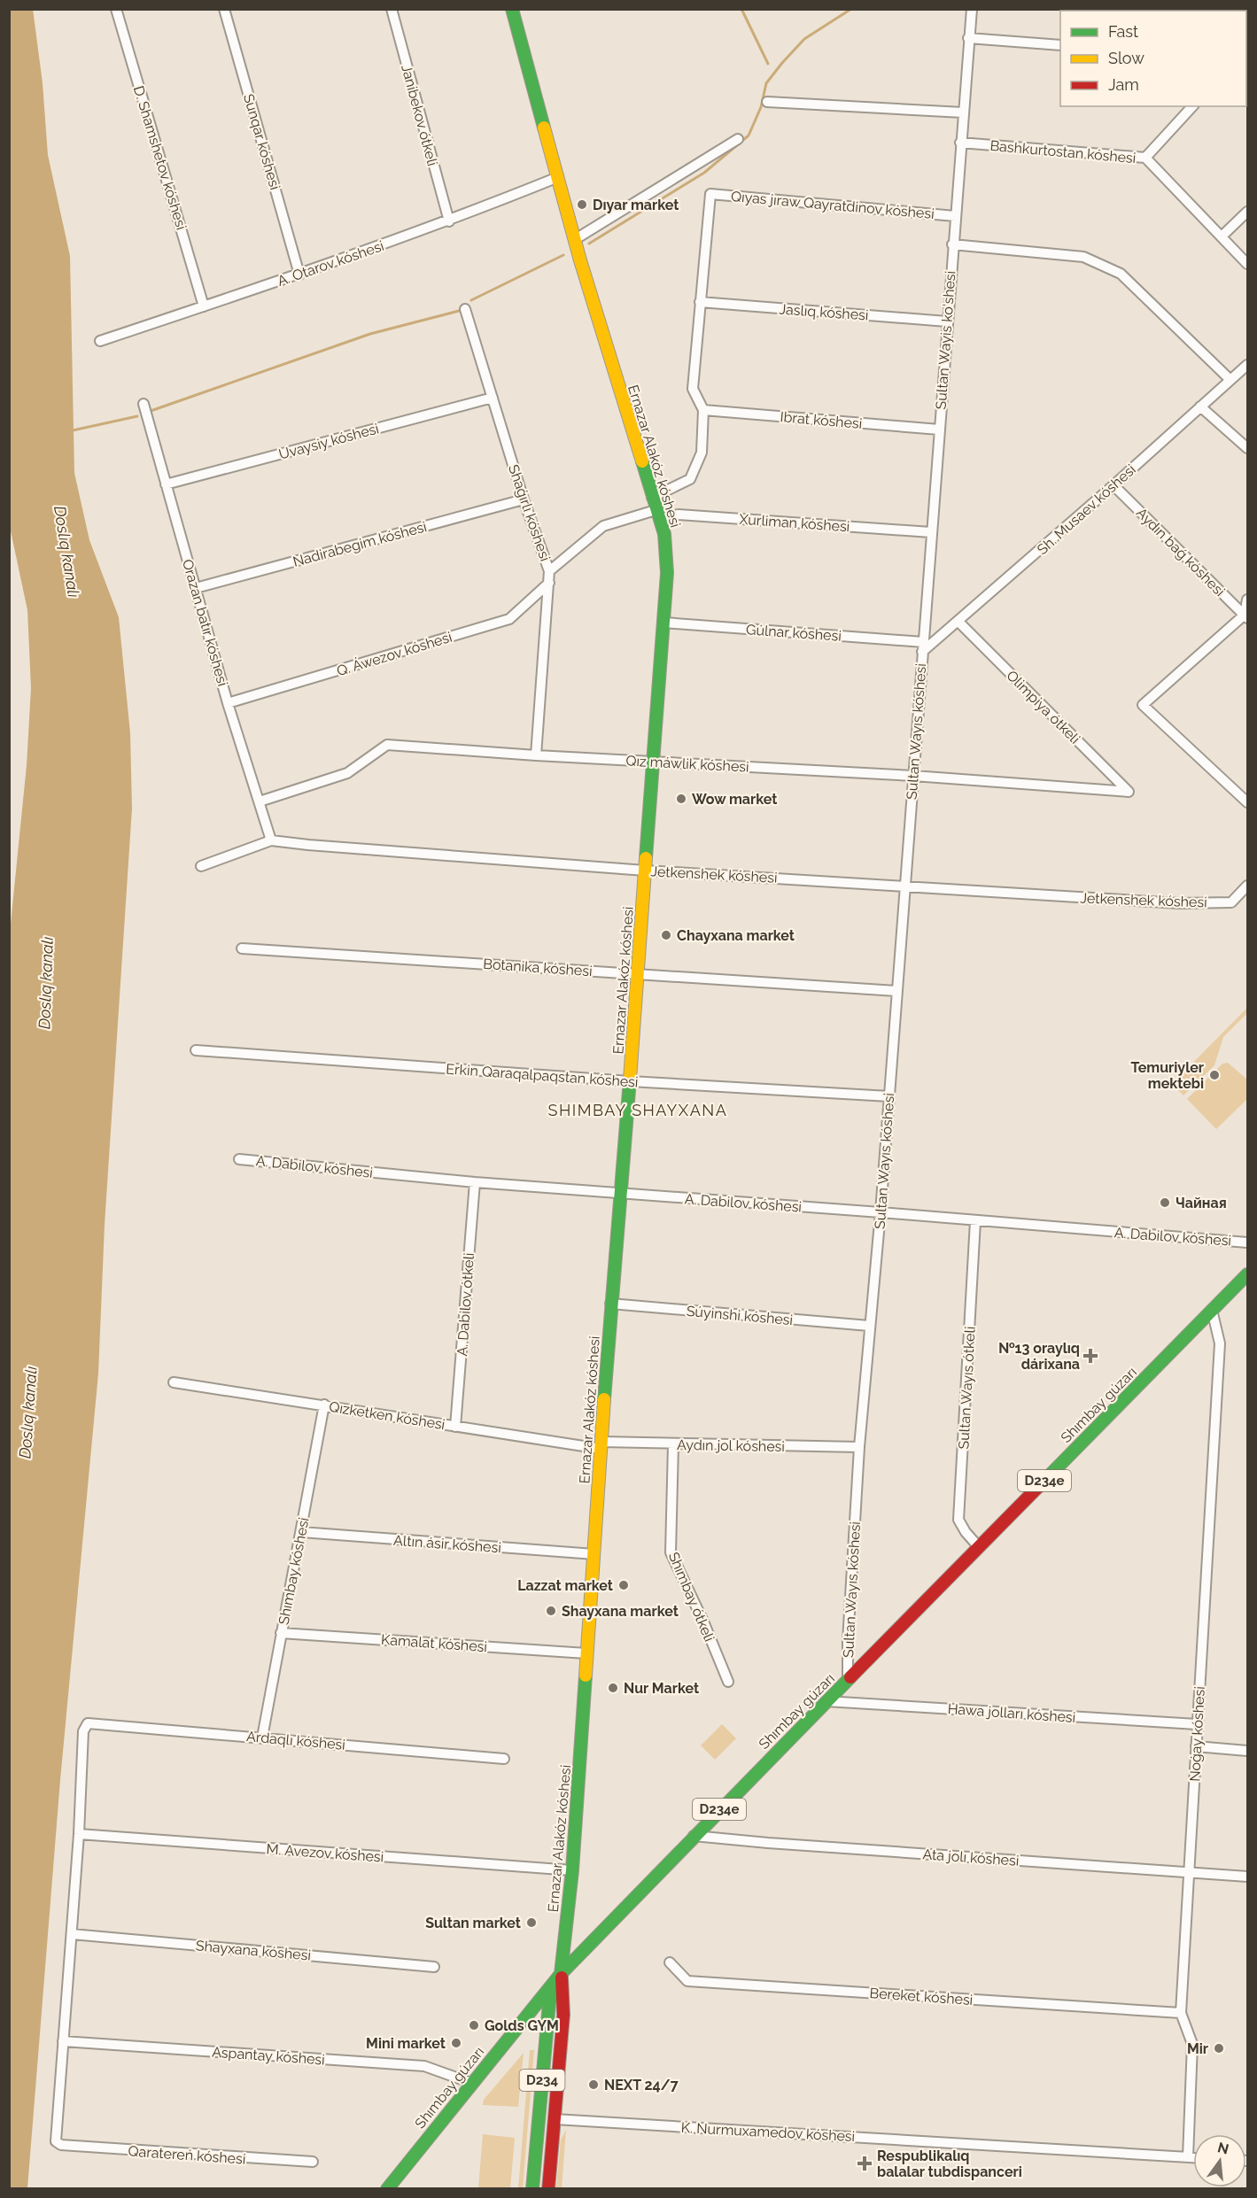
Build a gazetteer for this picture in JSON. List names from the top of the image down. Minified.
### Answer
{"streets":{"main road":["Ernazar Alakóz kóshesi","Shımbay gúzarı","D234e","D234"],"street":["Janibekov ótkeli","Sunqar kóshesi","Bashkurtostan kóshesi","D. Shamshetov kóshesi","Qıyas jıraw Qayratdinov kóshesi","A. Otarov kóshesi","Jaslıq kóshesi","Sultan Wayis ko'shesi","Ibrat kóshesi","Uvaysiy kóshesi","Sh. Musaev kóshesi","Shaǵırlı kóshesi","Xurliman kóshesi","Nadirabegim kóshesi","Aydın baǵ kóshesi","Orazan batır kóshesi","Gúlnar kóshesi","Q. Áwezov kóshesi","Olimpiya ótkeli","Sultan Wayıs kóshesi","Qız máwlik kóshesi","Jetkenshek kóshesi","Botanika kóshesi","Erkin Qaraqalpaqstan kóshesi","A. Dabilov kóshesi","A. Dabilov ótkeli","Súyinshi kóshesi","Sultan Wayıs ótkeli","Qızketken kóshesi","Aydın jol kóshesi","Altın ásir kóshesi","Shımbay kóshesi","Shımbay ótkeli","Kamalat kóshesi","Hawa jolları kóshesi","Noǵay kóshesi","Ardaqlı kóshesi","M. Avezov kóshesi","Ata jolı kóshesi","Shayxana kóshesi","Bereket kóshesi","Aspantay kóshesi","K. Nurmuxamedov kóshesi","Qaratereń kóshesi"]},"crossings":[["Janibekov ótkeli","A. Otarov kóshesi"],["Sunqar kóshesi","A. Otarov kóshesi"],["Bashkurtostan kóshesi","Sultan Wayis ko'shesi"],["D. Shamshetov kóshesi","A. Otarov kóshesi"],["Qıyas jıraw Qayratdinov kóshesi","Jaslıq kóshesi"],["Qıyas jıraw Qayratdinov kóshesi","Sultan Wayis ko'shesi"],["A. Otarov kóshesi","Ernazar Alakóz kóshesi"],["Jaslıq kóshesi","Sultan Wayis ko'shesi"],["Sultan Wayis ko'shesi","Ibrat kóshesi"],["Sultan Wayis ko'shesi","Sh. Musaev kóshesi"],["Sultan Wayis ko'shesi","Xurliman kóshesi"],["Sultan Wayis ko'shesi","Gúlnar kóshesi"],["Sultan Wayis ko'shesi","Sultan Wayıs kóshesi"],["Uvaysiy kóshesi","Shaǵırlı kóshesi"],["Uvaysiy kóshesi","Orazan batır kóshesi"],["Ernazar Alakóz kóshesi","Xurliman kóshesi"],["Ernazar Alakóz kóshesi","Gúlnar kóshesi"],["Ernazar Alakóz kóshesi","Qız máwlik kóshesi"],["Ernazar Alakóz kóshesi","Jetkenshek kóshesi"],["Ernazar Alakóz kóshesi","Botanika kóshesi"],["Ernazar Alakóz kóshesi","Erkin Qaraqalpaqstan kóshesi"],["Ernazar Alakóz kóshesi","A. Dabilov kóshesi"],["Ernazar Alakóz kóshesi","Súyinshi kóshesi"],["Ernazar Alakóz kóshesi","Shımbay gúzarı"],["Ernazar Alakóz kóshesi","Qızketken kóshesi"],["Ernazar Alakóz kóshesi","Aydın jol kóshesi"],["Ernazar Alakóz kóshesi","Altın ásir kóshesi"],["Ernazar Alakóz kóshesi","Kamalat kóshesi"],["Ernazar Alakóz kóshesi","M. Avezov kóshesi"],["Ernazar Alakóz kóshesi","K. Nurmuxamedov kóshesi"],["Sh. Musaev kóshesi","Aydın baǵ kóshesi"],["Sh. Musaev kóshesi","Gúlnar kóshesi"],["Sh. Musaev kóshesi","Olimpiya ótkeli"],["Sh. Musaev kóshesi","Sultan Wayıs kóshesi"],["Shaǵırlı kóshesi","Nadirabegim kóshesi"],["Shaǵırlı kóshesi","Q. Áwezov kóshesi"],["Shaǵırlı kóshesi","Qız máwlik kóshesi"],["Nadirabegim kóshesi","Orazan batır kóshesi"],["Orazan batır kóshesi","Q. Áwezov kóshesi"],["Orazan batır kóshesi","Qız máwlik kóshesi"],["Orazan batır kóshesi","Jetkenshek kóshesi"],["Gúlnar kóshesi","Sultan Wayıs kóshesi"],["Olimpiya ótkeli","Qız máwlik kóshesi"],["Sultan Wayıs kóshesi","Qız máwlik kóshesi"],["Sultan Wayıs kóshesi","Jetkenshek kóshesi"],["Sultan Wayıs kóshesi","Botanika kóshesi"],["Sultan Wayıs kóshesi","Erkin Qaraqalpaqstan kóshesi"],["Sultan Wayıs kóshesi","A. Dabilov kóshesi"],["Sultan Wayıs kóshesi","Súyinshi kóshesi"],["Sultan Wayıs kóshesi","Shımbay gúzarı"],["Sultan Wayıs kóshesi","Aydın jol kóshesi"],["A. Dabilov kóshesi","A. Dabilov ótkeli"],["A. Dabilov kóshesi","Sultan Wayıs ótkeli"],["A. Dabilov ótkeli","Qızketken kóshesi"],["Sultan Wayıs ótkeli","Shımbay gúzarı"],["Shımbay gúzarı","Hawa jolları kóshesi"],["Shımbay gúzarı","Noǵay kóshesi"],["Shımbay gúzarı","Ata jolı kóshesi"],["Shımbay gúzarı","Aspantay kóshesi"],["Qızketken kóshesi","Aydın jol kóshesi"],["Qızketken kóshesi","Shımbay kóshesi"],["Aydın jol kóshesi","Shımbay ótkeli"],["Altın ásir kóshesi","Shımbay kóshesi"],["Shımbay kóshesi","Kamalat kóshesi"],["Shımbay kóshesi","Ardaqlı kóshesi"],["Hawa jolları kóshesi","Noǵay kóshesi"],["Noǵay kóshesi","Ata jolı kóshesi"],["Noǵay kóshesi","Bereket kóshesi"],["Noǵay kóshesi","K. Nurmuxamedov kóshesi"],["Ardaqlı kóshesi","M. Avezov kóshesi"],["Aspantay kóshesi","Qaratereń kóshesi"]],"districts":["SHIMBAY SHAYXANA"],"water":["Doslıq kanalı"],"places":{"other":["Dıyar market","Wow market","Chayxana market","Temuriyler mektebi","Чайная","Lazzat market","Shayxana market","Nur Market","Sultan market","Golds GYM","Mini market","Mir","NEXT 24/7"],"health":["№13 oraylıq dárixana","Respublikalıq balalar tubdispanceri"]},"legend":["Fast","Slow","Jam"],"north":"top"}
